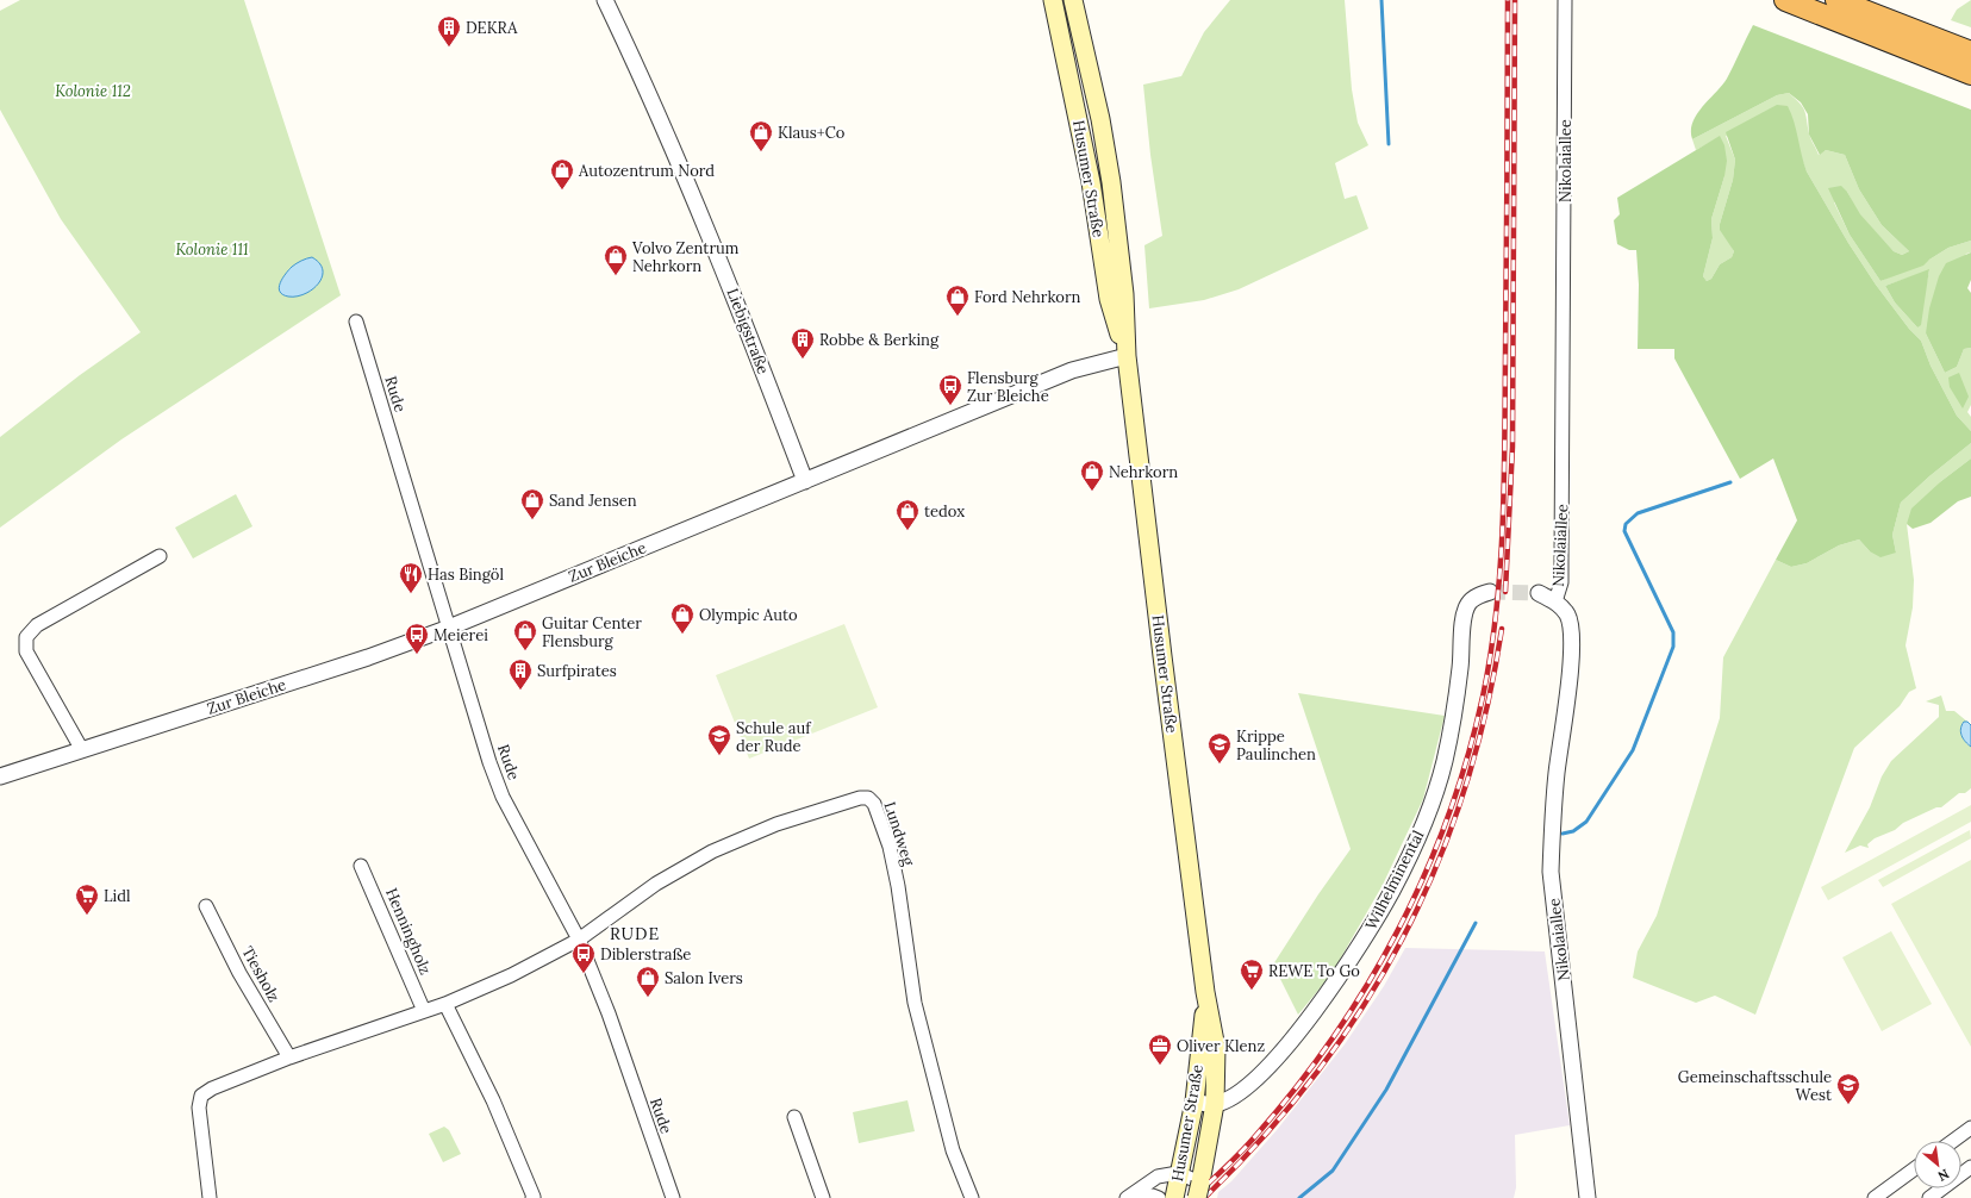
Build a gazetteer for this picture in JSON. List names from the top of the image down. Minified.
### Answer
{"streets":{"main road":["Husumer Straße"],"street":["Nikolaiallee","Liebigstraße","Rude","Zur Bleiche","Lundweg","Wilhelminental","Henningholz","Tiesholz"]},"crossings":[["Husumer Straße","Zur Bleiche"],["Husumer Straße","Wilhelminental"],["Liebigstraße","Zur Bleiche"],["Rude","Zur Bleiche"],["Rude","Lundweg"]],"districts":["RUDE"],"parks":["Kolonie 112","Kolonie 111"],"places":{"building":["DEKRA","Robbe & Berking","Surfpirates"],"shop":["Klaus+Co","Autozentrum Nord","Volvo Zentrum Nehrkorn","Ford Nehrkorn","Nehrkorn","Sand Jensen","tedox","Olympic Auto","Guitar Center Flensburg","Salon Ivers"],"bus stop":["Flensburg Zur Bleiche","Meierei","Diblerstraße"],"restaurant":["Has Bingöl"],"school or university":["Schule auf der Rude","Krippe Paulinchen","Gemeinschaftsschule West"],"supermarket":["Lidl","REWE To Go"],"office":["Oliver Klenz"]},"north":"bottom right"}
